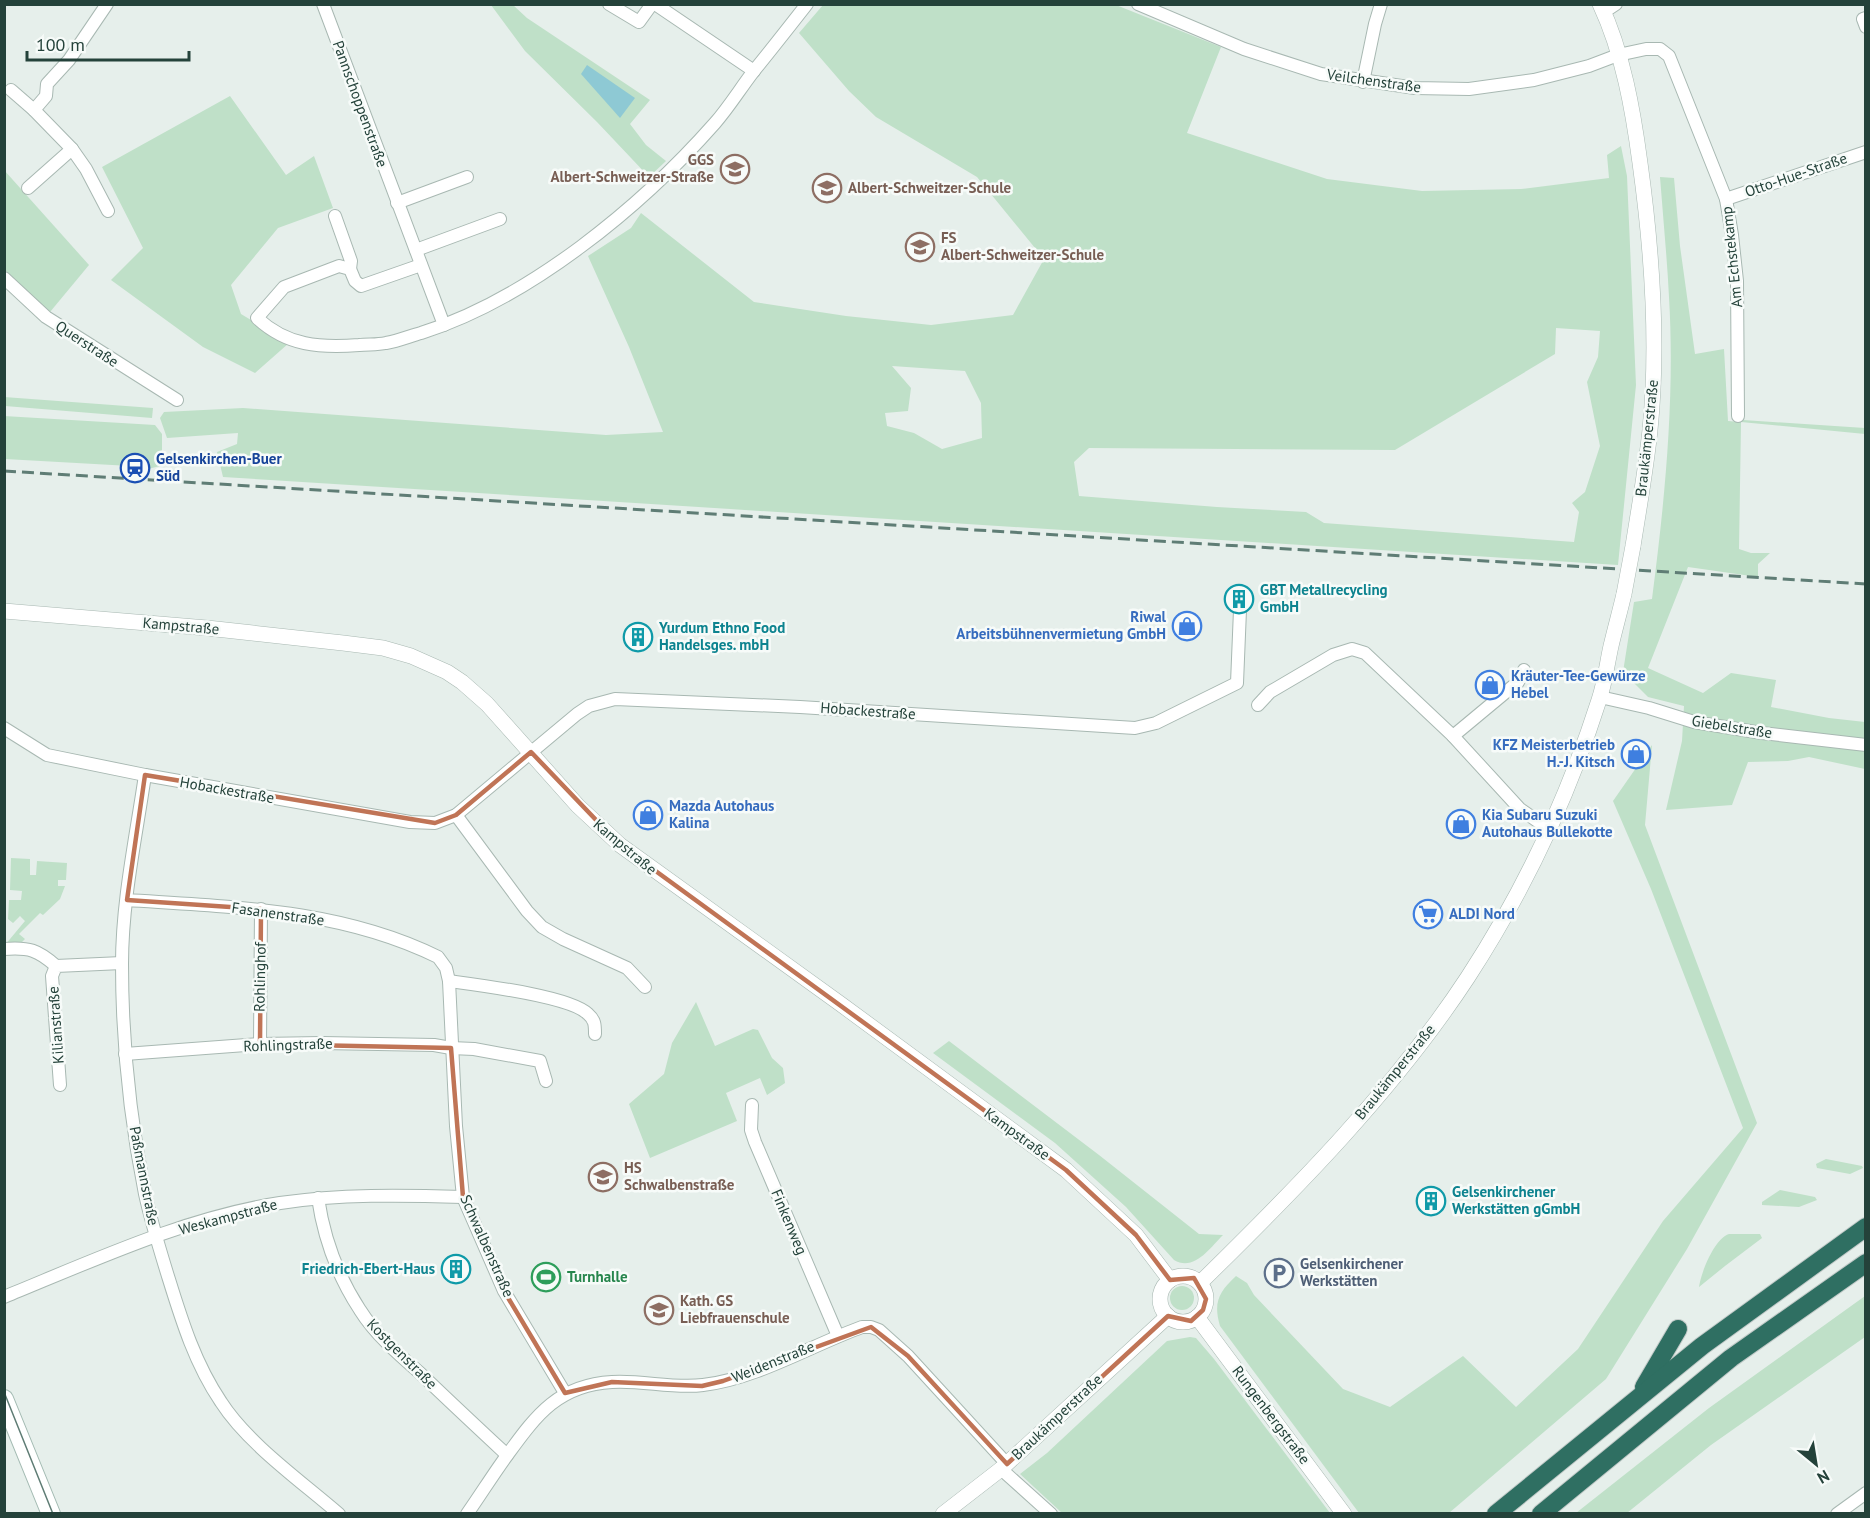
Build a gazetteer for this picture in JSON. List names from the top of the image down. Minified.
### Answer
{"streets":{"street":["Veilchenstraße","Pannschoppenstraße","Otto-Hue-Straße","Am Echstekamp","Querstraße","Braukämperstraße","Kampstraße","Hobackestraße","Giebelstraße","Fasanenstraße","Rohlinghof","Kilianstraße","Rohlingstraße","Paßmannstraße","Weskampstraße","Finkenweg","Schwalbenstraße","Kostgenstraße","Weidenstraße","Rungenbergstraße"]},"crossings":[["Veilchenstraße","Am Echstekamp"],["Veilchenstraße","Braukämperstraße"],["Otto-Hue-Straße","Am Echstekamp"],["Am Echstekamp","Braukämperstraße"],["Braukämperstraße","Kampstraße"],["Braukämperstraße","Giebelstraße"],["Braukämperstraße","Weidenstraße"],["Braukämperstraße","Rungenbergstraße"],["Kampstraße","Hobackestraße"],["Kampstraße","Rungenbergstraße"],["Hobackestraße","Paßmannstraße"],["Fasanenstraße","Rohlinghof"],["Fasanenstraße","Paßmannstraße"],["Fasanenstraße","Schwalbenstraße"],["Rohlinghof","Rohlingstraße"],["Kilianstraße","Paßmannstraße"],["Rohlingstraße","Paßmannstraße"],["Rohlingstraße","Schwalbenstraße"],["Paßmannstraße","Weskampstraße"],["Weskampstraße","Schwalbenstraße"],["Weskampstraße","Kostgenstraße"],["Finkenweg","Weidenstraße"],["Schwalbenstraße","Weidenstraße"],["Kostgenstraße","Weidenstraße"]],"places":{"school or university":["GGS Albert-Schweitzer-Straße","Albert-Schweitzer-Schule","FS Albert-Schweitzer-Schule","HS Schwalbenstraße","Kath. GS Liebfrauenschule"],"station":["Gelsenkirchen-Buer Süd"],"building":["GBT Metallrecycling GmbH","Yurdum Ethno Food Handelsges. mbH","Gelsenkirchener Werkstätten gGmbH","Friedrich-Ebert-Haus"],"shop":["Riwal Arbeitsbühnenvermietung GmbH","Kräuter-Tee-Gewürze Hebel","KFZ Meisterbetrieb H.-J. Kitsch","Mazda Autohaus Kalina","Kia Subaru Suzuki Autohaus Bullekotte"],"supermarket":["ALDI Nord"],"parking":["Gelsenkirchener Werkstätten"],"sports":["Turnhalle"]},"scale_bar":"100 m","north":"bottom right"}
